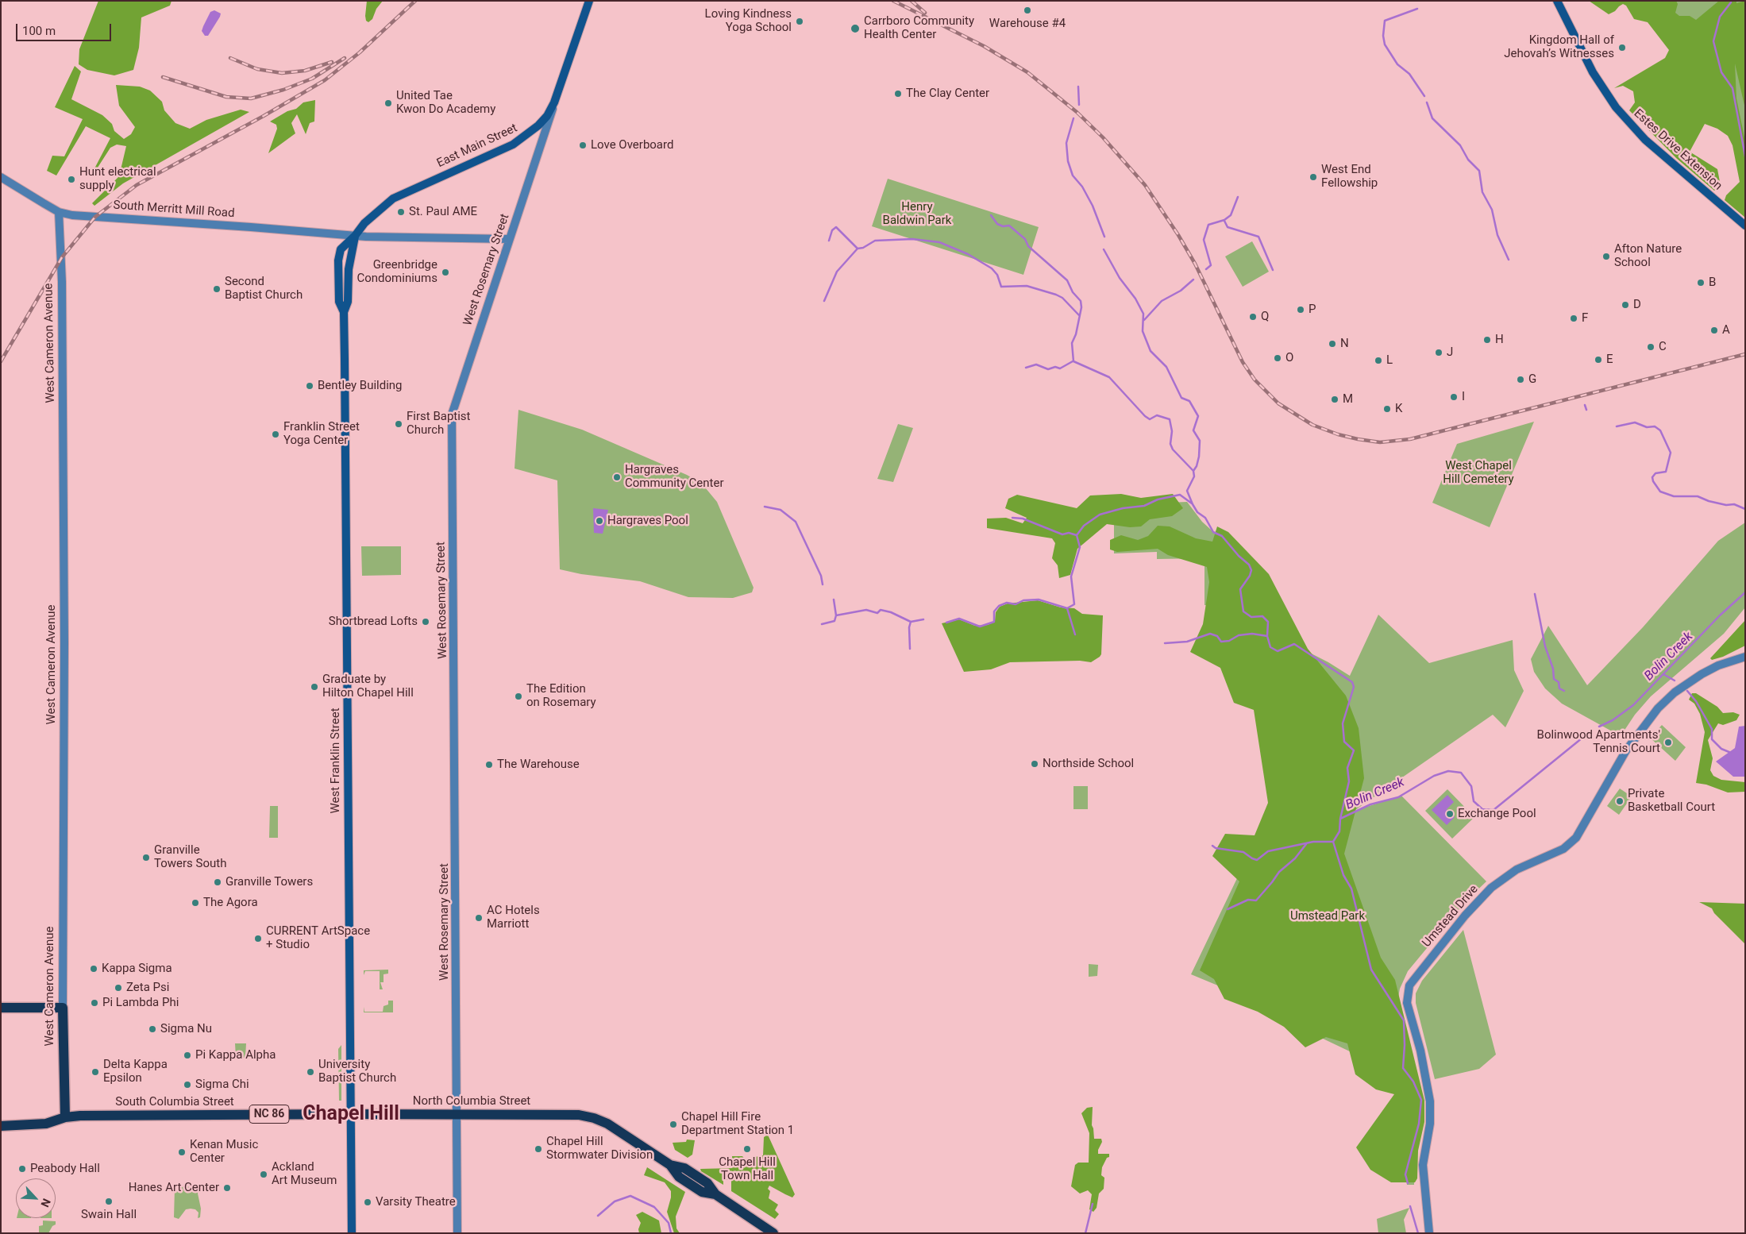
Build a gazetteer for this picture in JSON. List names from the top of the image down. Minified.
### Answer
{"streets":{"main road":["East Main Street","Estes Drive Extension","West Cameron Avenue","West Franklin Street","North Columbia Street","South Columbia Street","NC 86"],"street":["South Merritt Mill Road","West Rosemary Street","Umstead Drive"]},"crossings":[["East Main Street","South Merritt Mill Road"],["East Main Street","West Rosemary Street"],["East Main Street","West Franklin Street"],["South Merritt Mill Road","West Rosemary Street"],["South Merritt Mill Road","West Cameron Avenue"],["South Merritt Mill Road","West Franklin Street"],["West Rosemary Street","North Columbia Street"],["West Cameron Avenue","South Columbia Street"],["West Franklin Street","North Columbia Street"],["West Franklin Street","South Columbia Street"],["North Columbia Street","South Columbia Street"],["North Columbia Street","NC 86"]],"districts":["Chapel Hill"],"water":["Bolin Creek"],"parks":["Henry Baldwin Park","West Chapel Hill Cemetery","Umstead Park"],"places":["Warehouse #4","Loving Kindness Yoga School","Carrboro Community Health Center","Kingdom Hall of Jehovah’s Witnesses","The Clay Center","United Tae Kwon Do Academy","Love Overboard","West End Fellowship","Hunt electrical supply","St. Paul AME","Afton Nature School","Greenbridge Condominiums","B","Second Baptist Church","D","P","Q","F","A","H","N","C","J","O","E","L","G","Bentley Building","I","M","K","First Baptist Church","Franklin Street Yoga Center","Hargraves Community Center","Hargraves Pool","Shortbread Lofts","Graduate by Hilton Chapel Hill","The Edition on Rosemary","Bolinwood Apartments' Tennis Court","Northside School","The Warehouse","Private Basketball Court","Exchange Pool","Granville Towers South","Granville Towers","The Agora","AC Hotels Marriott","CURRENT ArtSpace + Studio","Kappa Sigma","Zeta Psi","Pi Lambda Phi","Sigma Nu","Pi Kappa Alpha","Delta Kappa Epsilon","University Baptist Church","Sigma Chi","Chapel Hill Fire Department Station 1","Chapel Hill Stormwater Division","Chapel Hill Town Hall","Kenan Music Center","Peabody Hall","Ackland Art Museum","Hanes Art Center","Swain Hall","Varsity Theatre"],"scale_bar":"100 m","north":"bottom right"}
